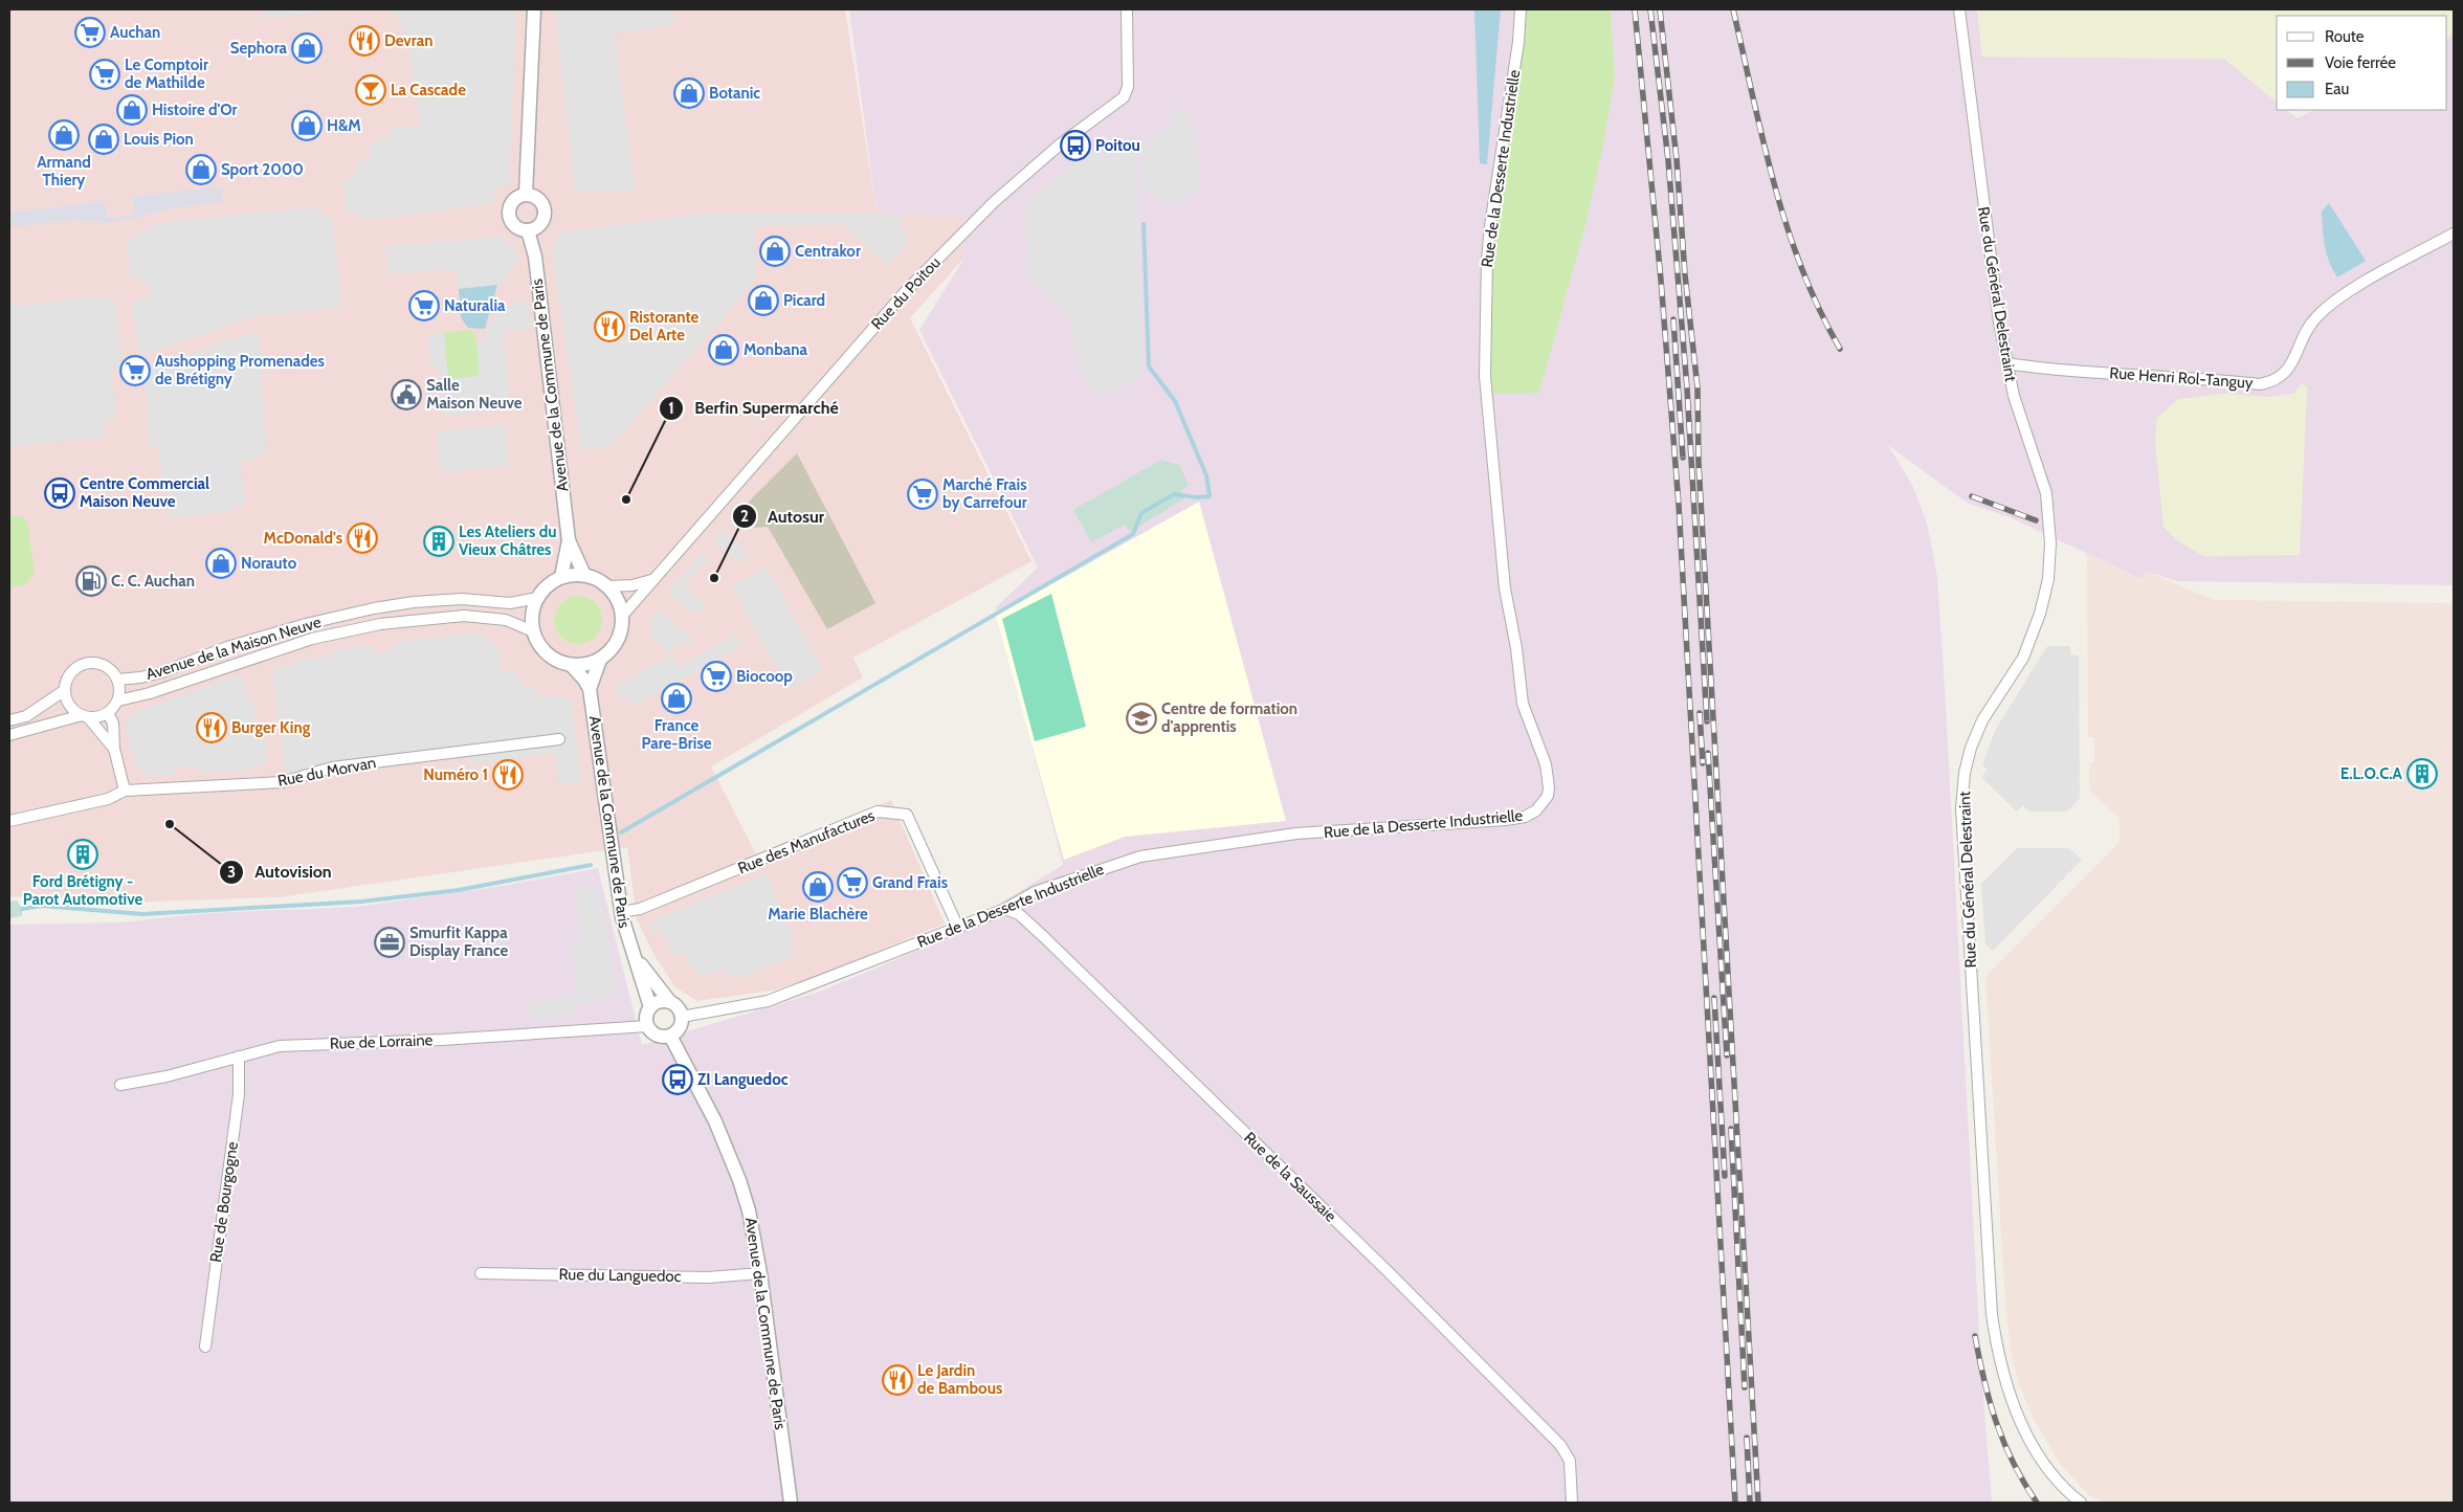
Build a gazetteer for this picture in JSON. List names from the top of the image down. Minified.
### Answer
{"streets":{"street":["Rue de la Desserte Industrielle","Rue du Poitou","Rue du Général Delestraint","Rue Henri Rol-Tanguy","Avenue de la Commune de Paris","Avenue de la Maison Neuve","Rue du Morvan","Rue des Manufactures","Rue de Lorraine","Rue de la Saussaie","Rue de Bourgogne","Rue du Languedoc"]},"crossings":[["Rue de la Desserte Industrielle","Avenue de la Commune de Paris"],["Rue de la Desserte Industrielle","Rue des Manufactures"],["Rue de la Desserte Industrielle","Rue de Lorraine"],["Rue de la Desserte Industrielle","Rue de la Saussaie"],["Rue du Poitou","Avenue de la Commune de Paris"],["Rue du Poitou","Avenue de la Maison Neuve"],["Rue du Général Delestraint","Rue Henri Rol-Tanguy"],["Avenue de la Commune de Paris","Avenue de la Maison Neuve"],["Avenue de la Commune de Paris","Rue des Manufactures"],["Avenue de la Commune de Paris","Rue de Lorraine"],["Avenue de la Commune de Paris","Rue du Languedoc"],["Rue de Lorraine","Rue de Bourgogne"]],"places":{"supermarket":["Auchan","Le Comptoir de Mathilde","Naturalia","Aushopping Promenades de Brétigny","Marché Frais by Carrefour","Biocoop","Grand Frais"],"restaurant":["Devran","Ristorante Del Arte","McDonald's","Burger King","Numéro 1","Le Jardin de Bambous"],"shop":["Sephora","Botanic","Histoire d'Or","H&M","Armand Thiery","Louis Pion","Sport 2000","Centrakor","Picard","Monbana","Norauto","France Pare-Brise","Marie Blachère"],"bar":["La Cascade"],"bus stop":["Poitou","Centre Commercial Maison Neuve","ZI Languedoc"],"public building":["Salle Maison Neuve"],"other":["Berfin Supermarché","Autosur","Autovision"],"building":["Les Ateliers du Vieux Châtres","E.L.O.C.A","Ford Brétigny - Parot Automotive"],"fuel station":["C. C. Auchan"],"school or university":["Centre de formation d'apprentis"],"office":["Smurfit Kappa Display France"]},"legend":["Route","Voie ferrée","Eau"]}
